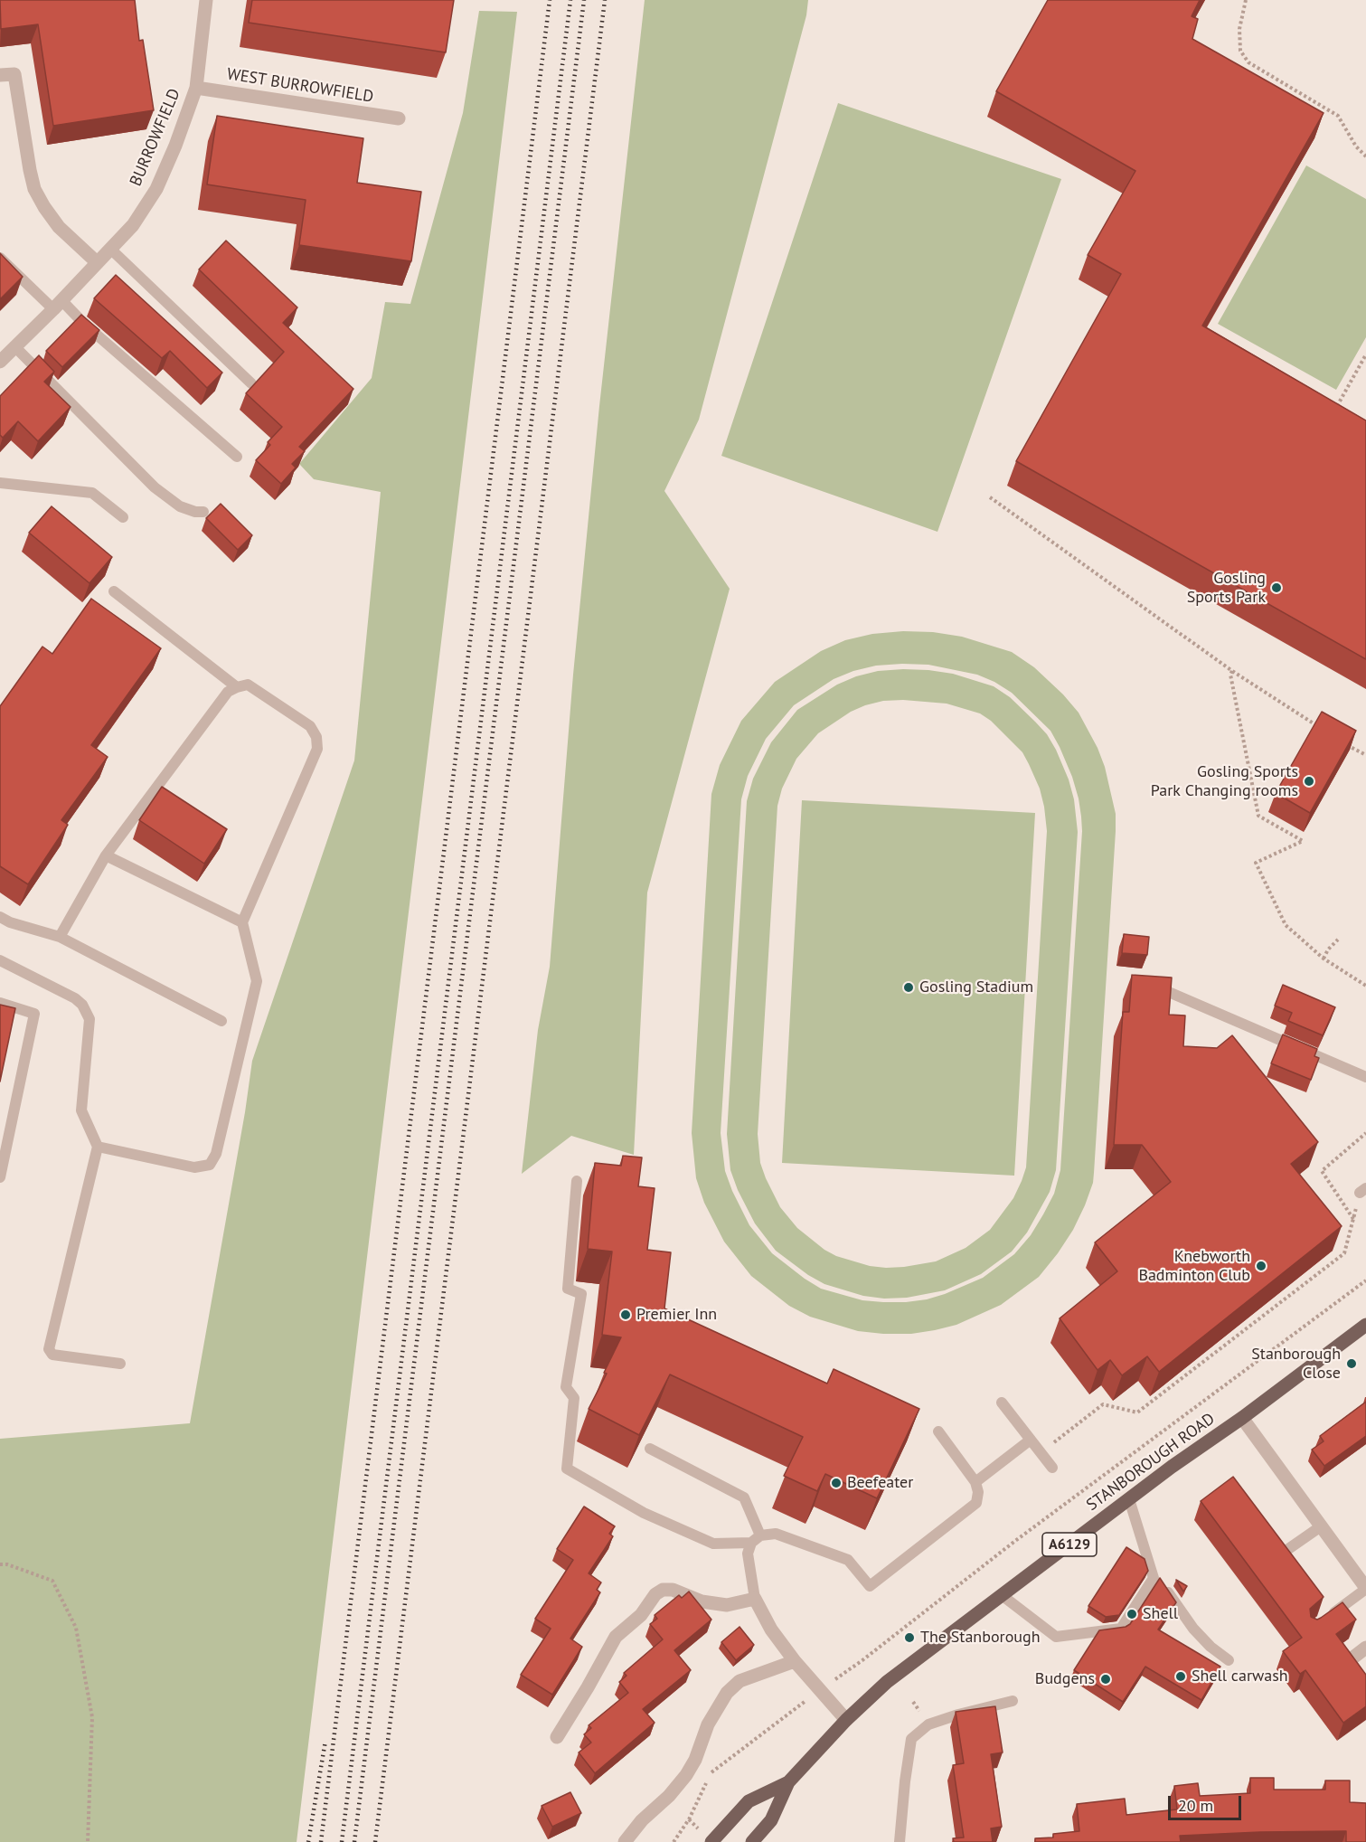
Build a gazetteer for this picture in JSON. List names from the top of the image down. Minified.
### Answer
{"streets":{"main road":["STANBOROUGH ROAD","A6129"],"street":["WEST BURROWFIELD","BURROWFIELD"]},"crossings":[["WEST BURROWFIELD","BURROWFIELD"]],"places":["Gosling Sports Park","Gosling Sports Park Changing rooms","Gosling Stadium","Knebworth Badminton Club","Premier Inn","Stanborough Close","Beefeater","Shell","The Stanborough","Shell carwash","Budgens"],"scale_bar":"20 m"}
